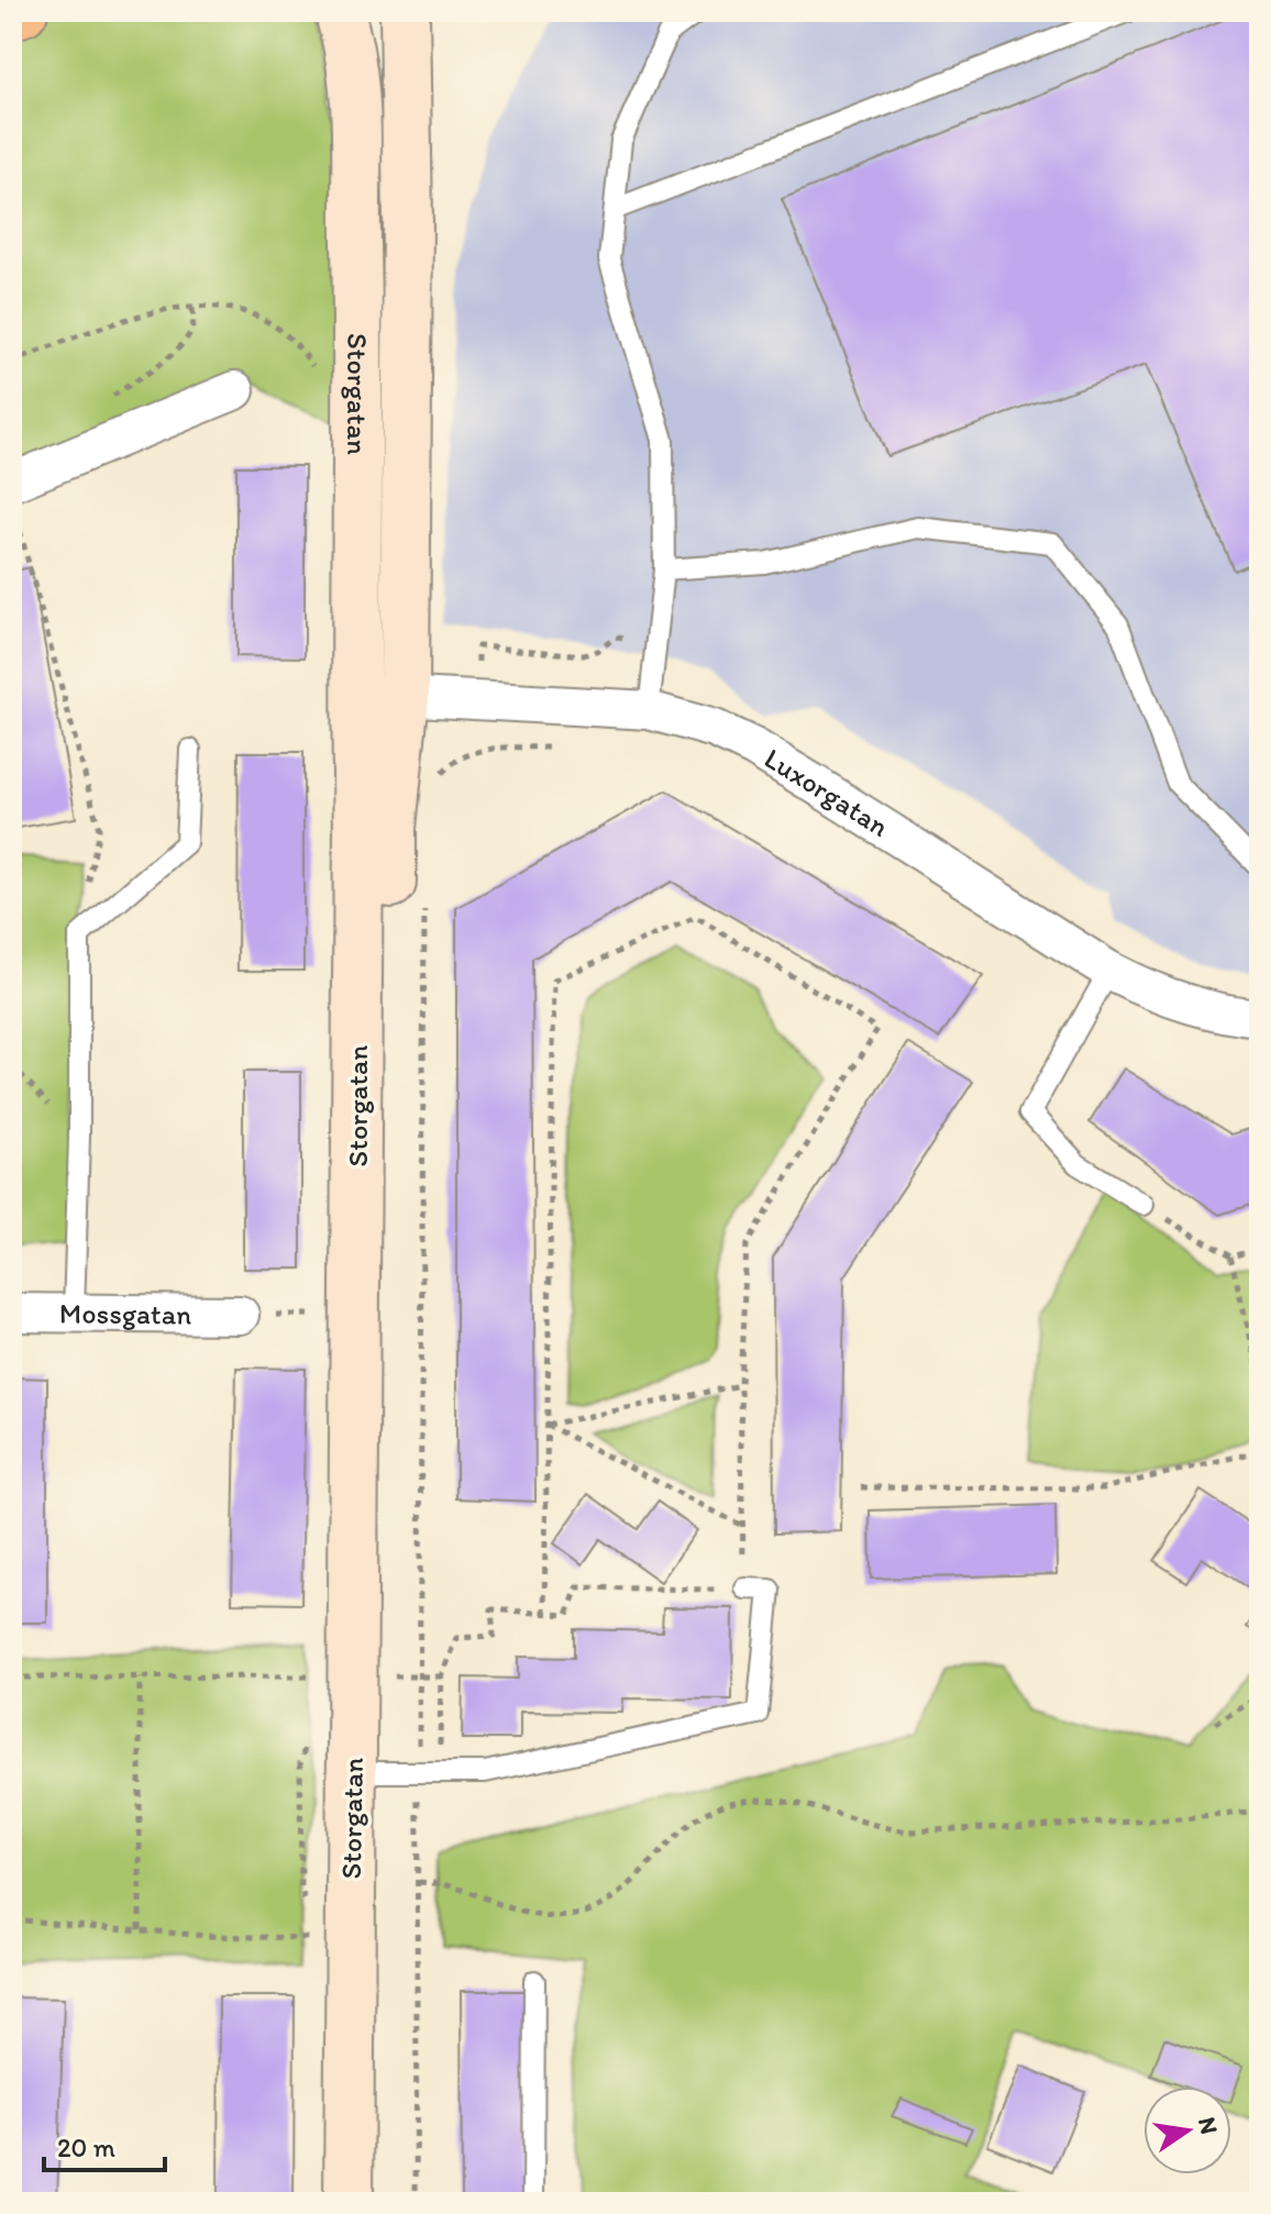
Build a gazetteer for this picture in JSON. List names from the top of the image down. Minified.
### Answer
{"streets":{"main road":["Storgatan"],"street":["Luxorgatan","Mossgatan"]},"crossings":[["Storgatan","Luxorgatan"]],"scale_bar":"20 m","north":"right"}
